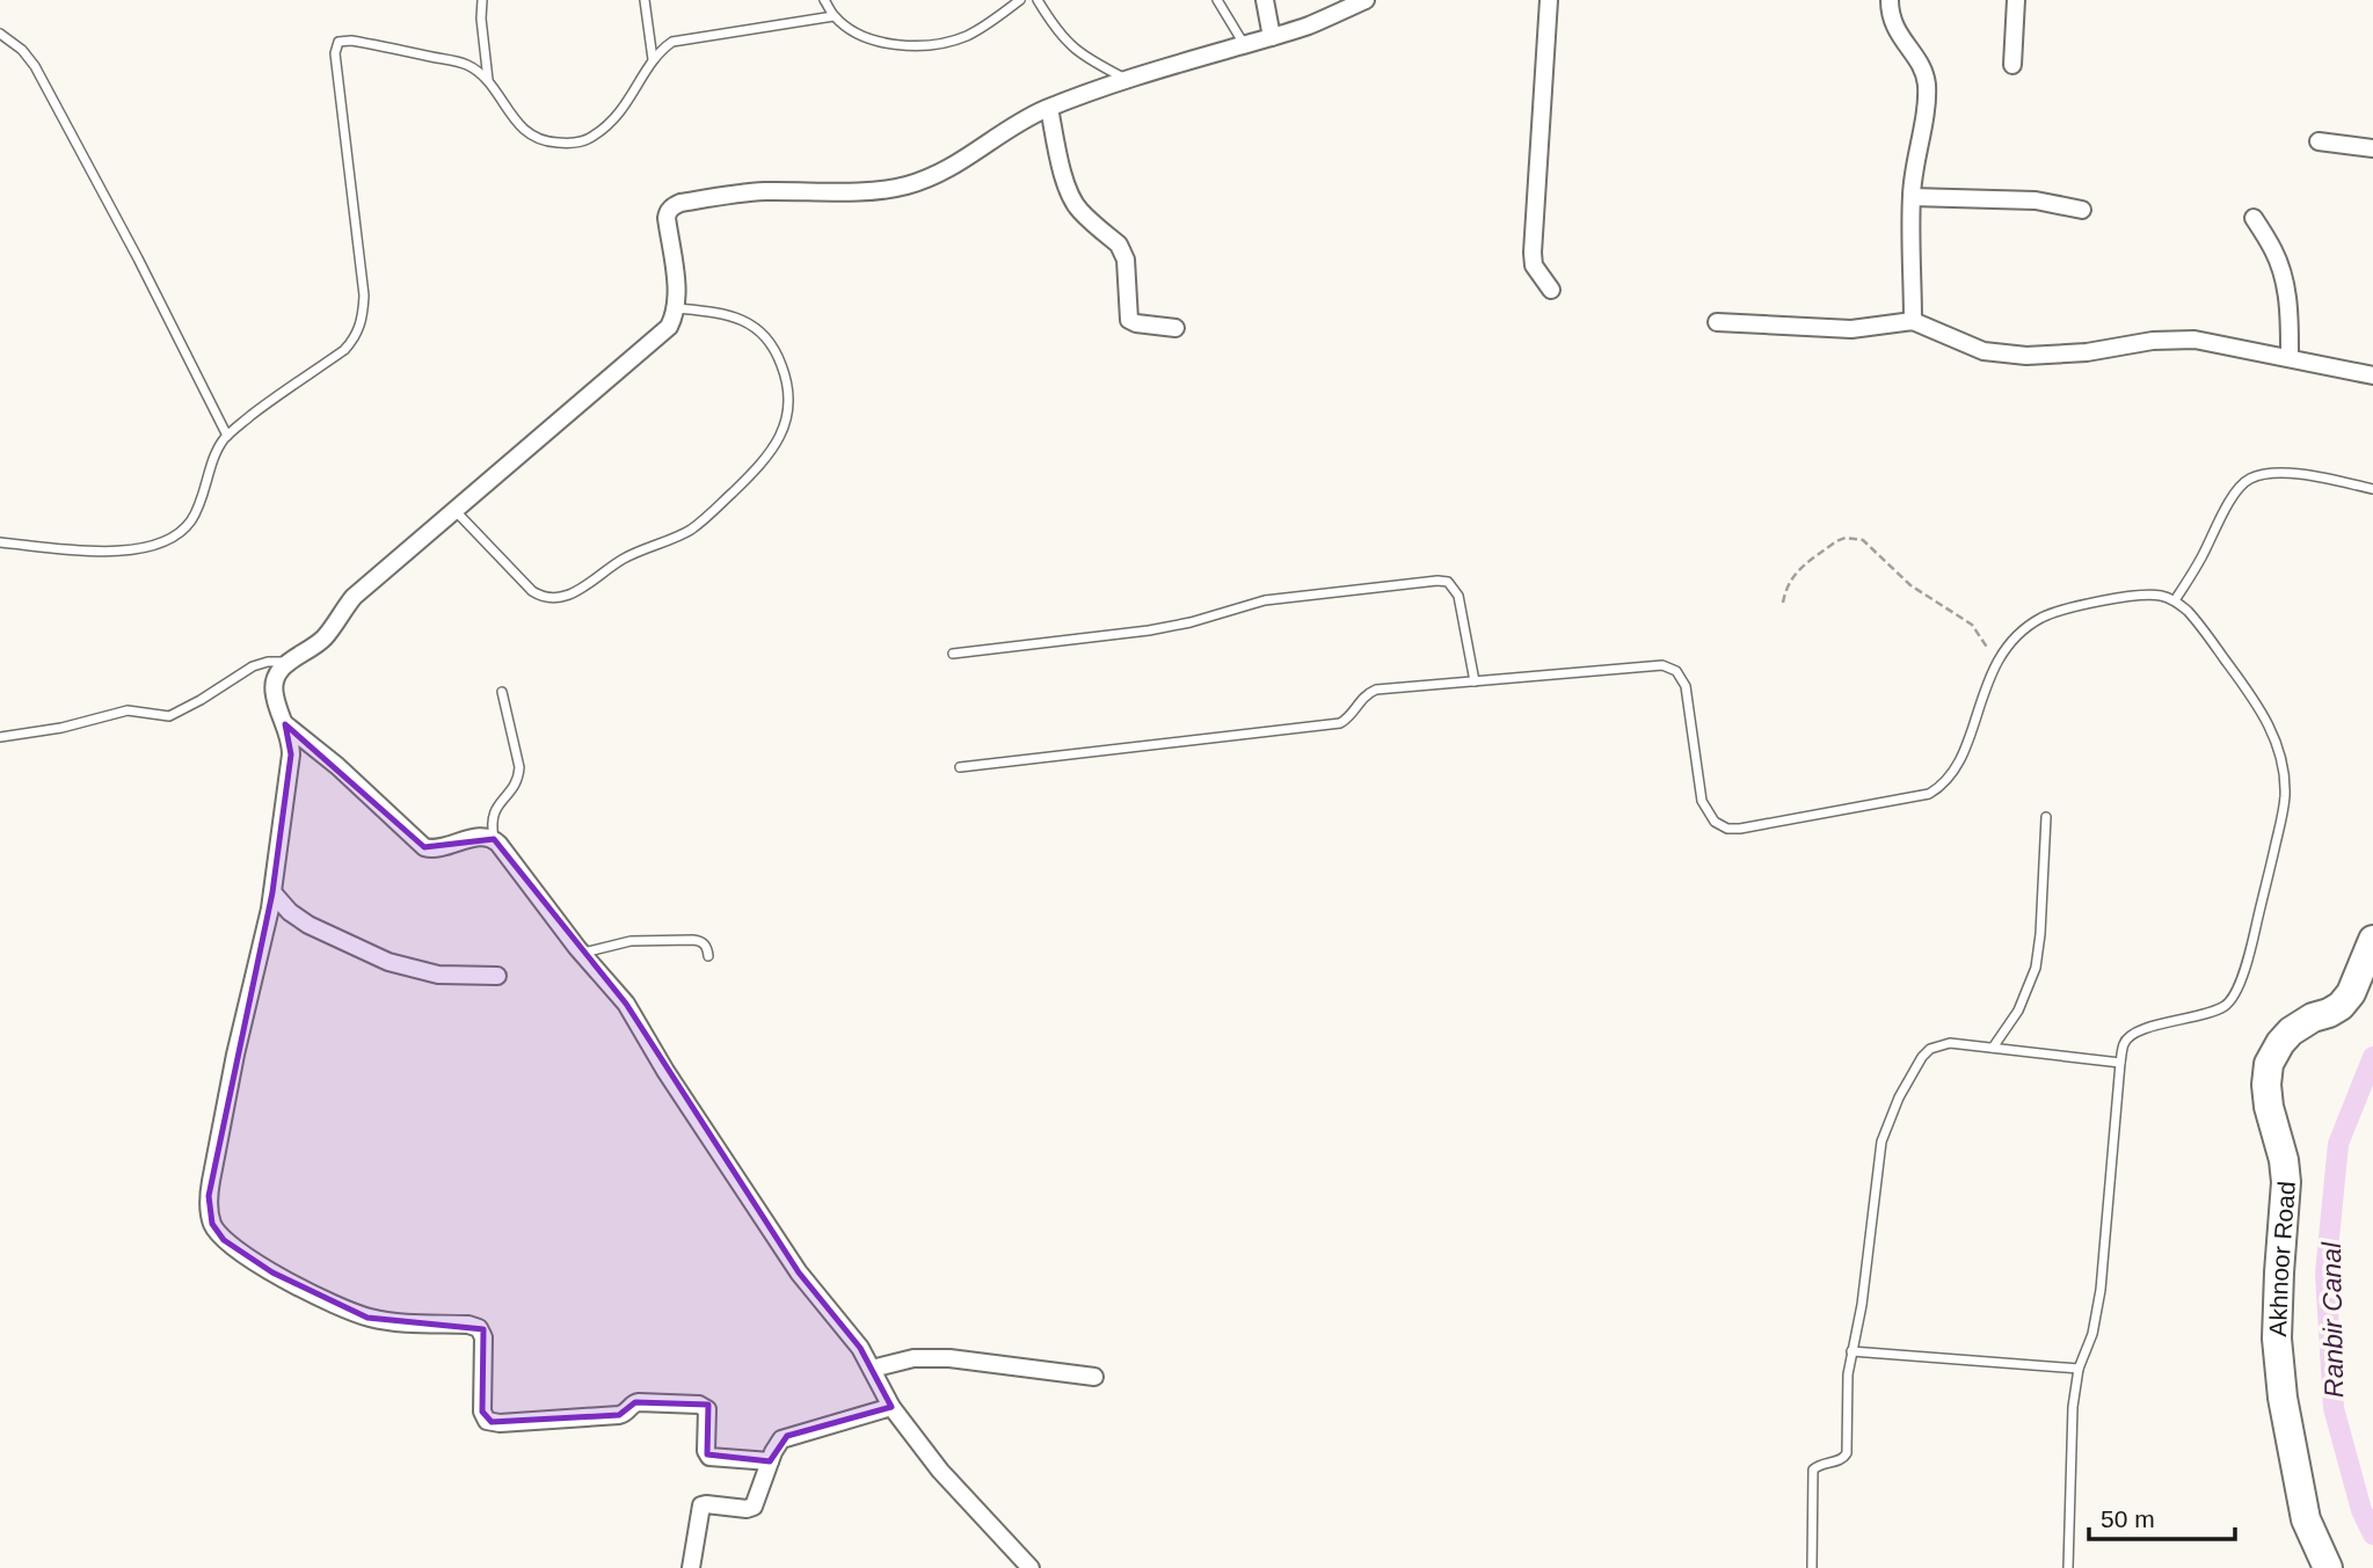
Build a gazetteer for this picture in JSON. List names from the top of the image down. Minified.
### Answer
{"streets":{"highway":["Akhnoor Road"]},"water":["Ranbir Canal"],"scale_bar":"50 m"}
